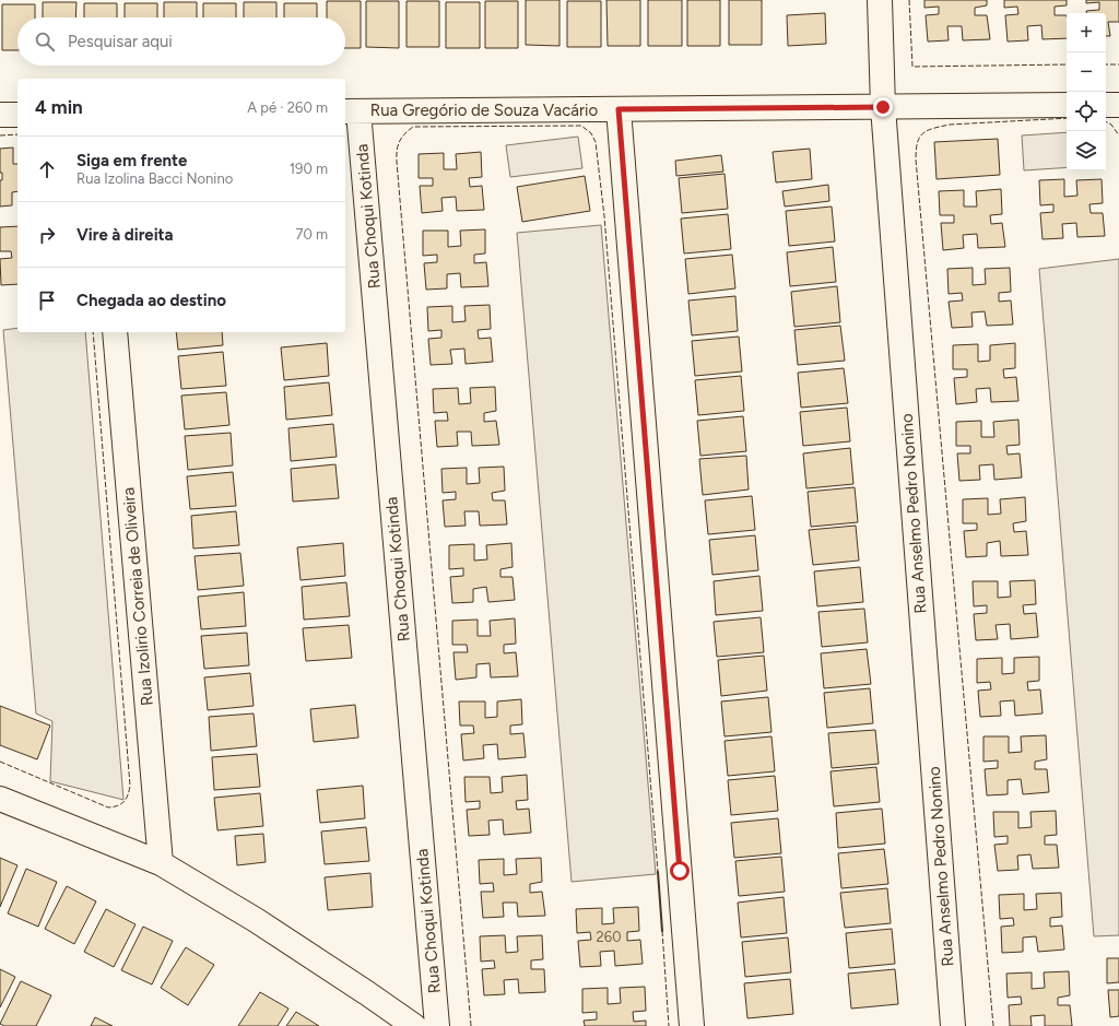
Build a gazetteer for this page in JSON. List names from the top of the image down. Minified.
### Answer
{"streets":{"street":["Rua Gregório de Souza Vacário","Rua Choqui Kotinda","Rua Anselmo Pedro Nonino","Rua Izolirio Correia de Oliveira"]},"crossings":[["Rua Gregório de Souza Vacário","Rua Choqui Kotinda"],["Rua Gregório de Souza Vacário","Rua Anselmo Pedro Nonino"]],"house_numbers":["260"],"page":{"map_buttons":["+","−"],"search":"Pesquisar aqui","heading":["4 min","A pé · 260 m"],"list":[["Siga em frente","Rua Izolina Bacci Nonino","190 m"],["Vire à direita","70 m"],"Chegada ao destino"]}}
